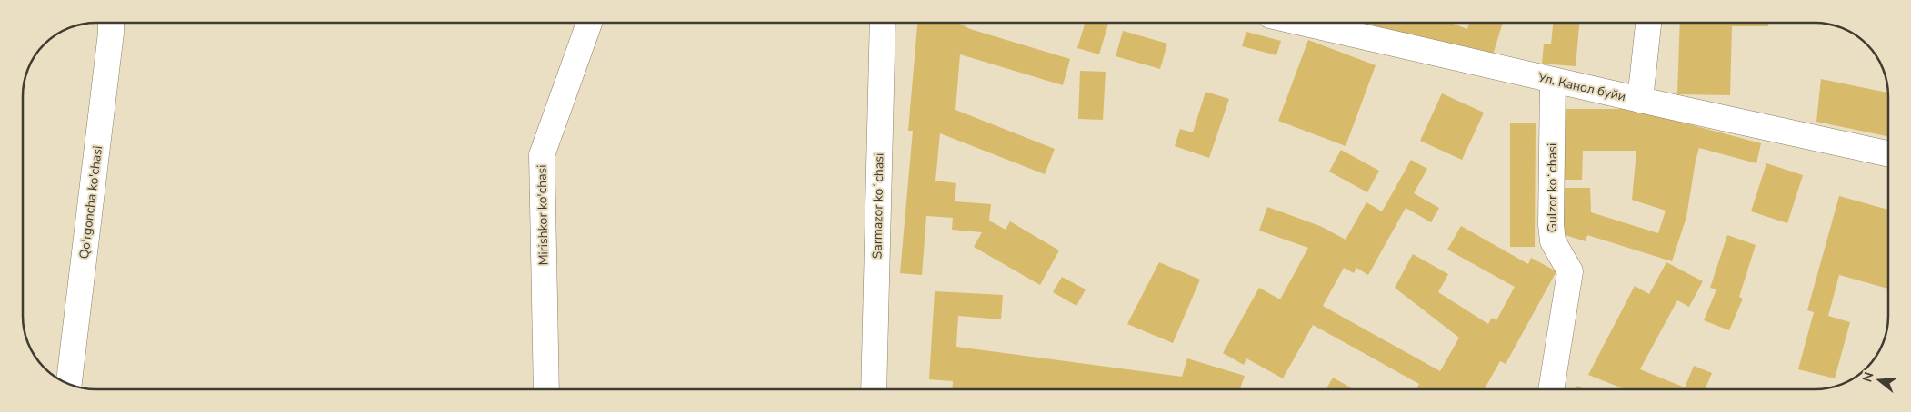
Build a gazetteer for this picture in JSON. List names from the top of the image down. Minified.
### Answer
{"streets":{"street":["Ул. Канол буйи","Gulzor koʻchasi","Qo'rgoncha ko'chasi","Sarmazor koʻchasi","Mirishkor ko'chasi"]},"crossings":[["Ул. Канол буйи","Gulzor koʻchasi"]],"north":"left"}
